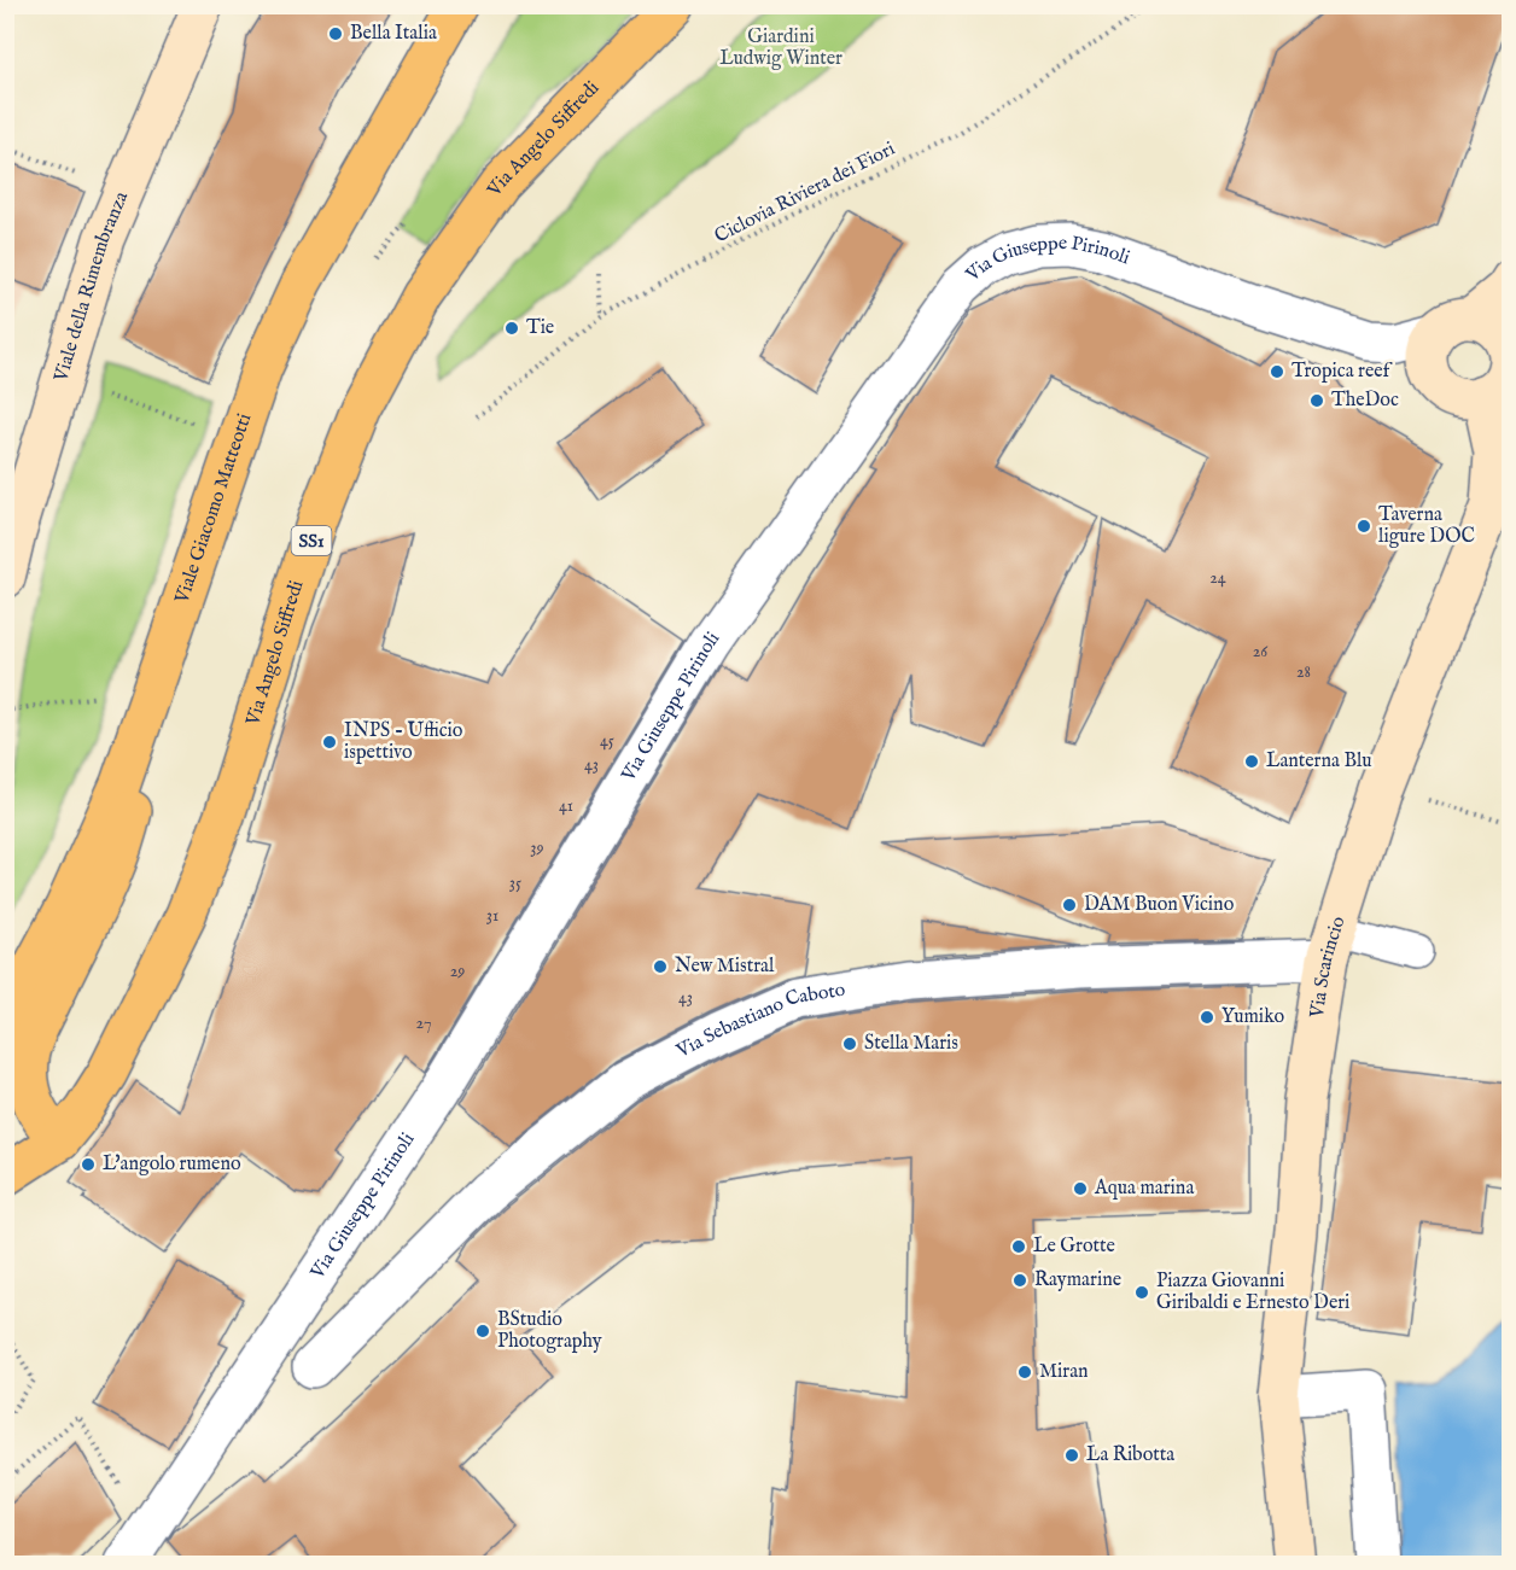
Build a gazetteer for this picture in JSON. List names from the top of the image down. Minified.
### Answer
{"streets":{"main road":["Via Angelo Siffredi","Viale Giacomo Matteotti","SS1"],"street":["Via Giuseppe Pirinoli","Viale della Rimembranza","Via Scarincio","Via Sebastiano Caboto"],"path":["Ciclovia Riviera dei Fiori"]},"crossings":[["Via Giuseppe Pirinoli","Via Scarincio"],["Via Scarincio","Via Sebastiano Caboto"]],"parks":["Giardini Ludwig Winter"],"places":["Bella Italia","Tie","Tropica reef","TheDoc","Taverna ligure DOC","INPS - Ufficio ispettivo","Lanterna Blu","DAM Buon Vicino","New Mistral","Yumiko","Stella Maris","L'angolo rumeno","Aqua marina","Le Grotte","Raymarine","Piazza Giovanni Giribaldi e Ernesto Deri","BStudio Photography","Miran","La Ribotta"],"house_numbers":["24","26","28","45","43","41","39","35","31","29","43","27"]}
